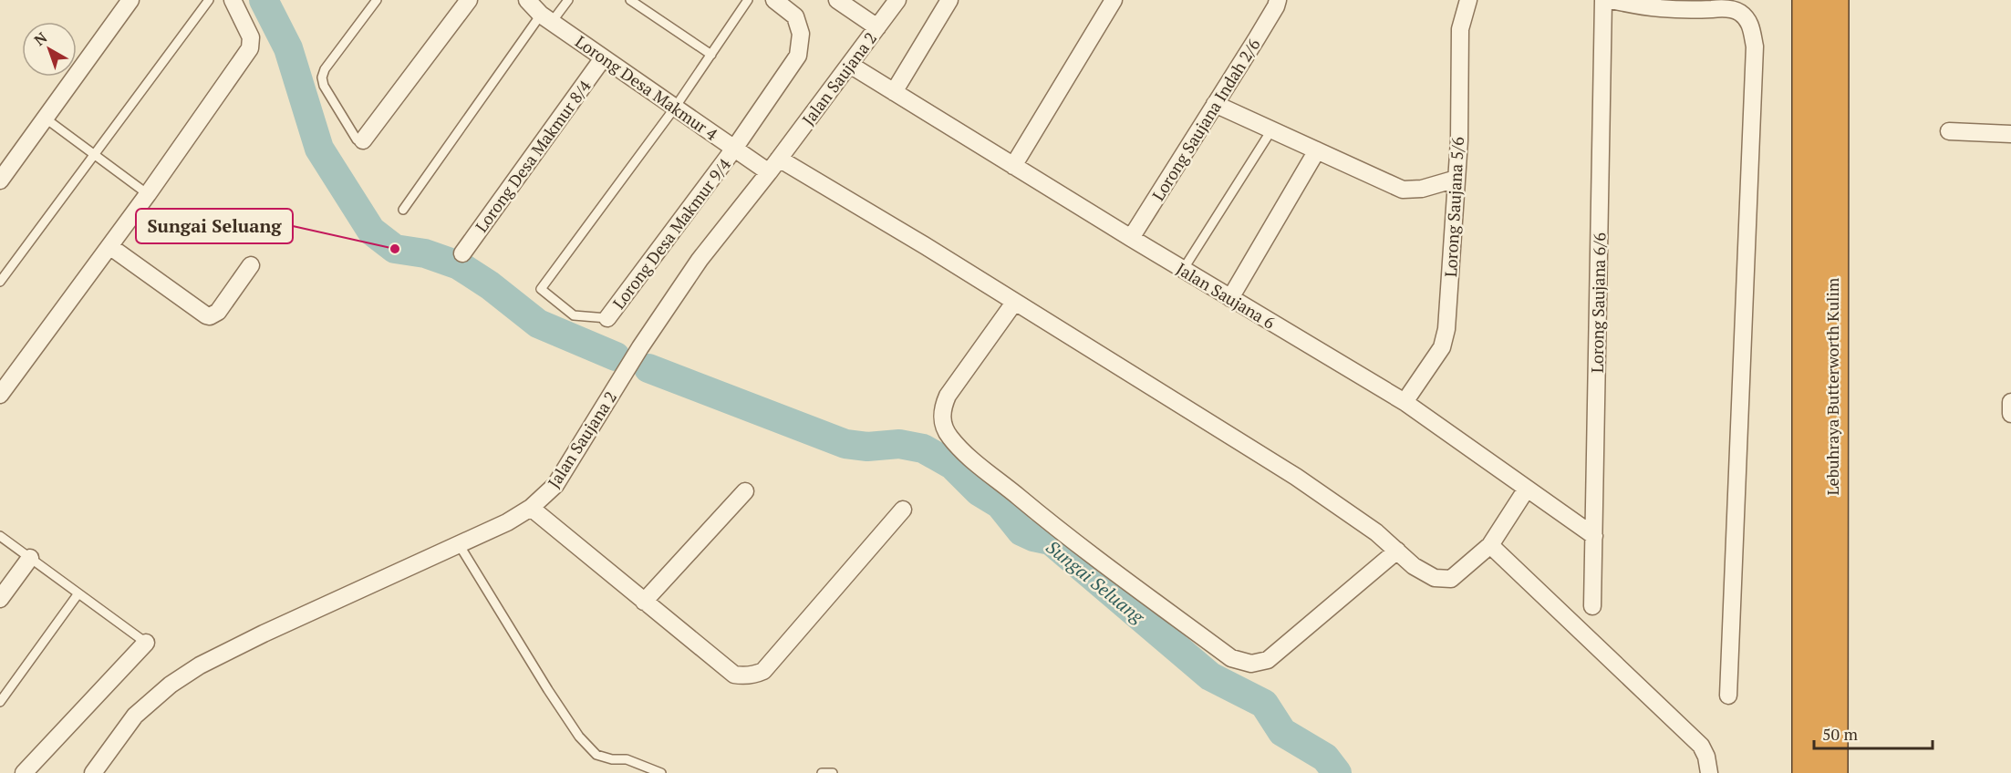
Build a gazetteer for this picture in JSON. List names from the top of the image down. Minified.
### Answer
{"streets":{"highway":["Lebuhraya Butterworth Kulim"],"street":["Jalan Saujana 2","Lorong Desa Makmur 4","Lorong Saujana Indah 2/6","Lorong Desa Makmur 8/4","Lorong Saujana 5/6","Lorong Desa Makmur 9/4","Jalan Saujana 6","Lorong Saujana 6/6"]},"crossings":[["Jalan Saujana 2","Lorong Desa Makmur 4"],["Jalan Saujana 2","Jalan Saujana 6"],["Lorong Desa Makmur 4","Lorong Desa Makmur 8/4"],["Lorong Desa Makmur 4","Lorong Desa Makmur 9/4"],["Lorong Saujana Indah 2/6","Jalan Saujana 6"],["Lorong Saujana 5/6","Jalan Saujana 6"],["Jalan Saujana 6","Lorong Saujana 6/6"]],"water":["Sungai Seluang"],"places":["Sungai Seluang"],"scale_bar":"50 m","north":"top left"}
